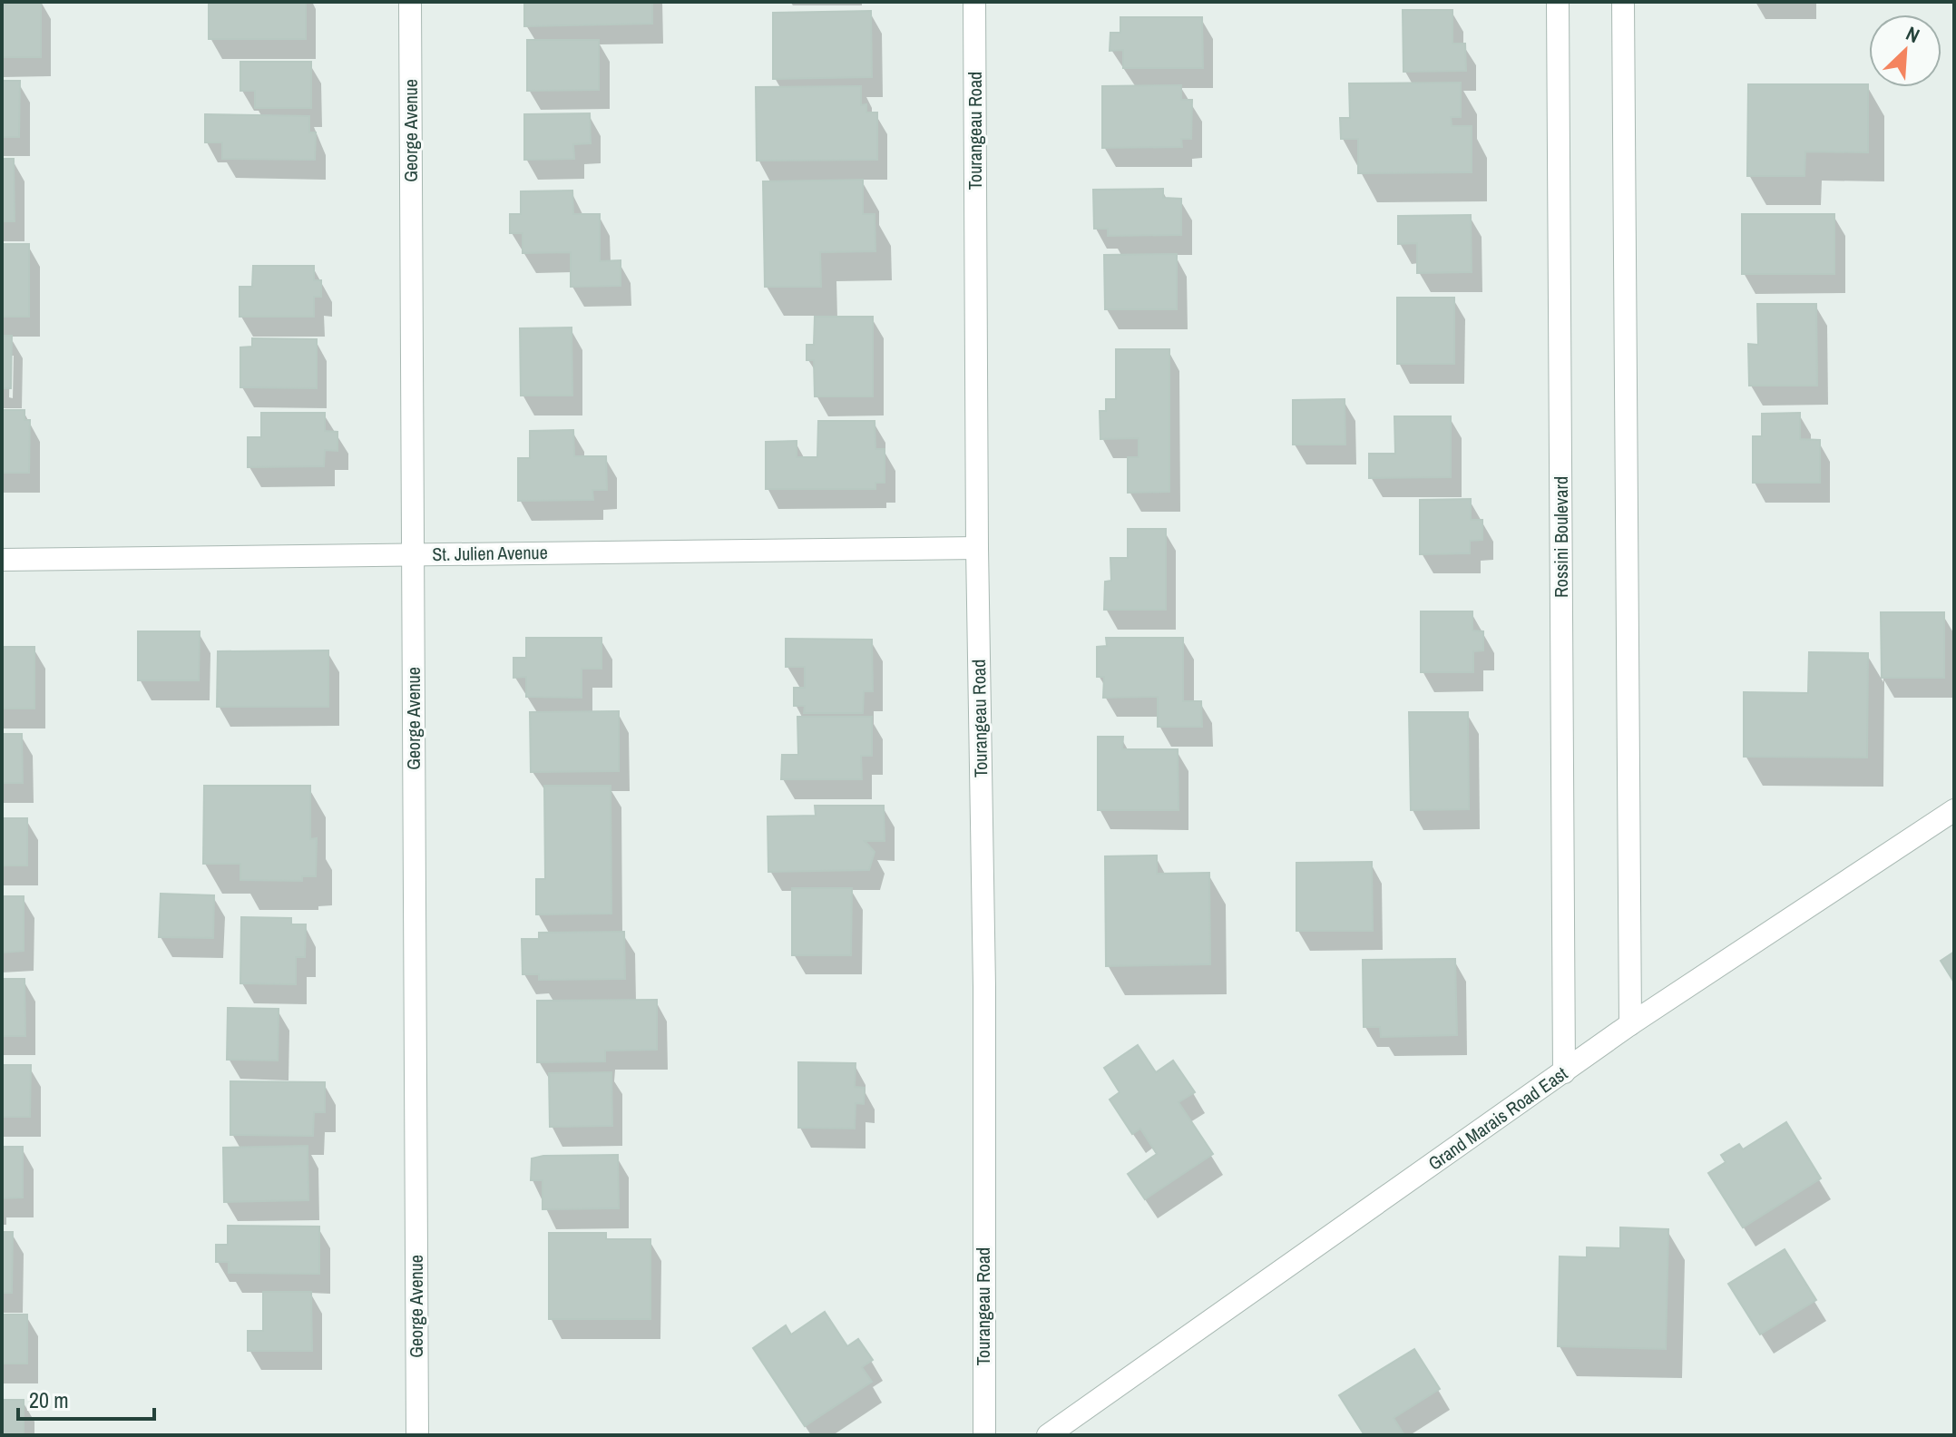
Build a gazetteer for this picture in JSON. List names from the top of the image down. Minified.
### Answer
{"streets":{"street":["George Avenue","Tourangeau Road","Rossini Boulevard","St. Julien Avenue","Grand Marais Road East"]},"crossings":[["George Avenue","St. Julien Avenue"],["Tourangeau Road","St. Julien Avenue"],["Rossini Boulevard","Grand Marais Road East"]],"scale_bar":"20 m","north":"top right"}
